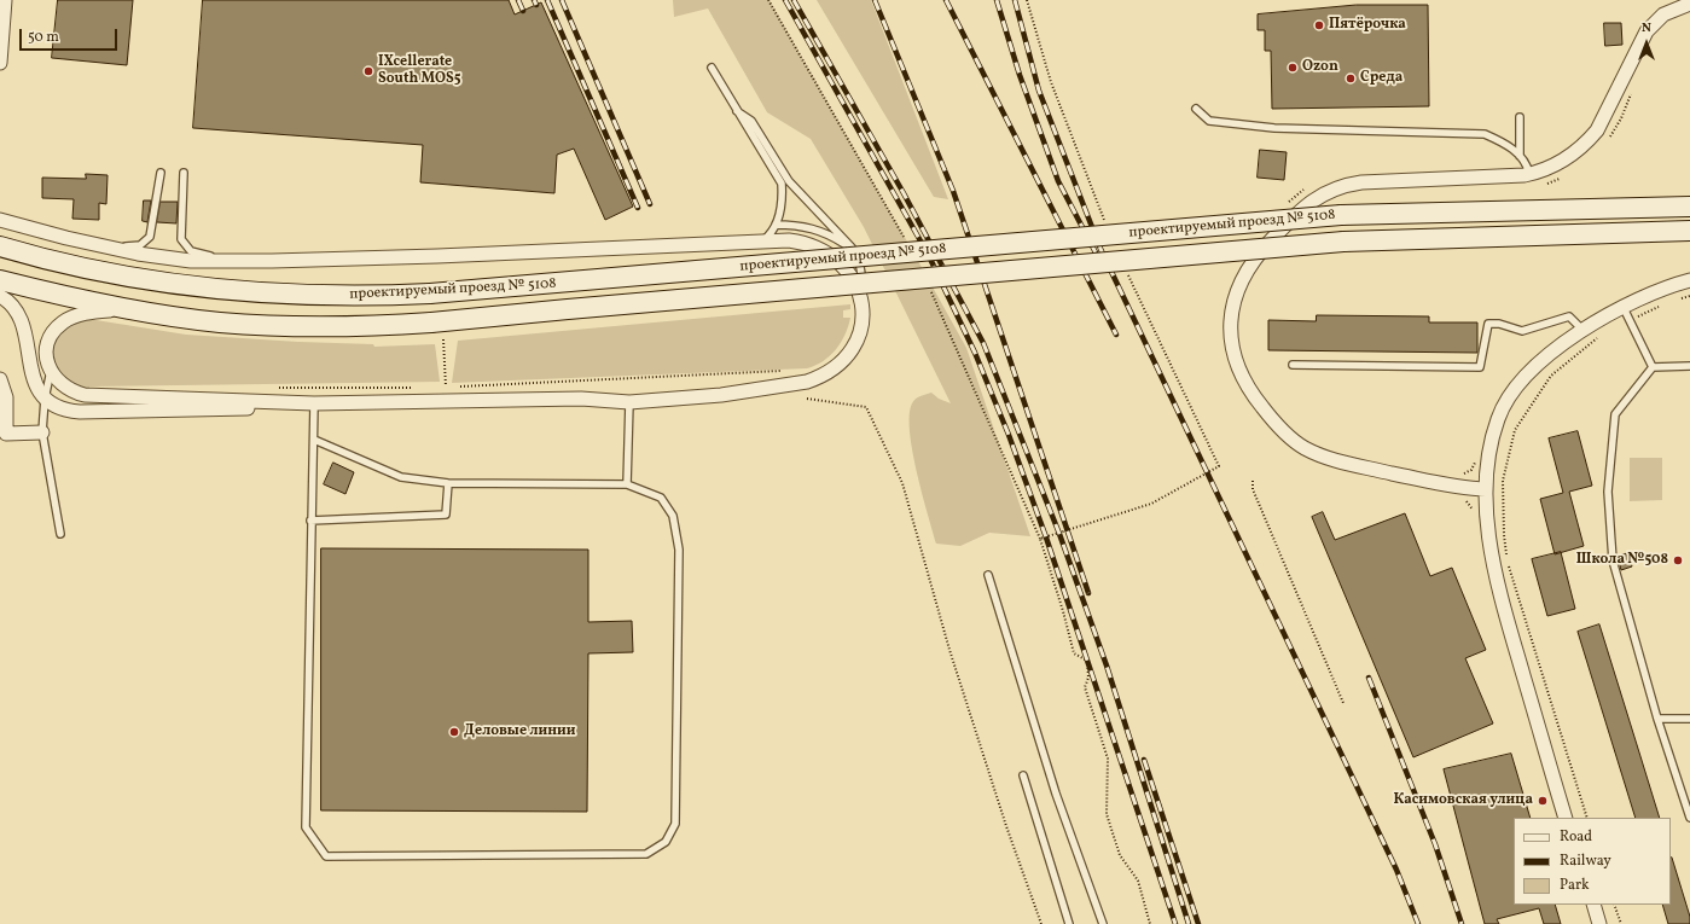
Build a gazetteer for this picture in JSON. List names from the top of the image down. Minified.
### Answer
{"streets":{"main road":["проектируемый проезд № 5108"]},"places":["Пятёрочка","Ozon","IXcellerate South MOS5","Среда","Школа №508","Деловые линии","Касимовская улица"],"legend":["Road","Railway","Park"],"scale_bar":"50 m","north":"top"}
